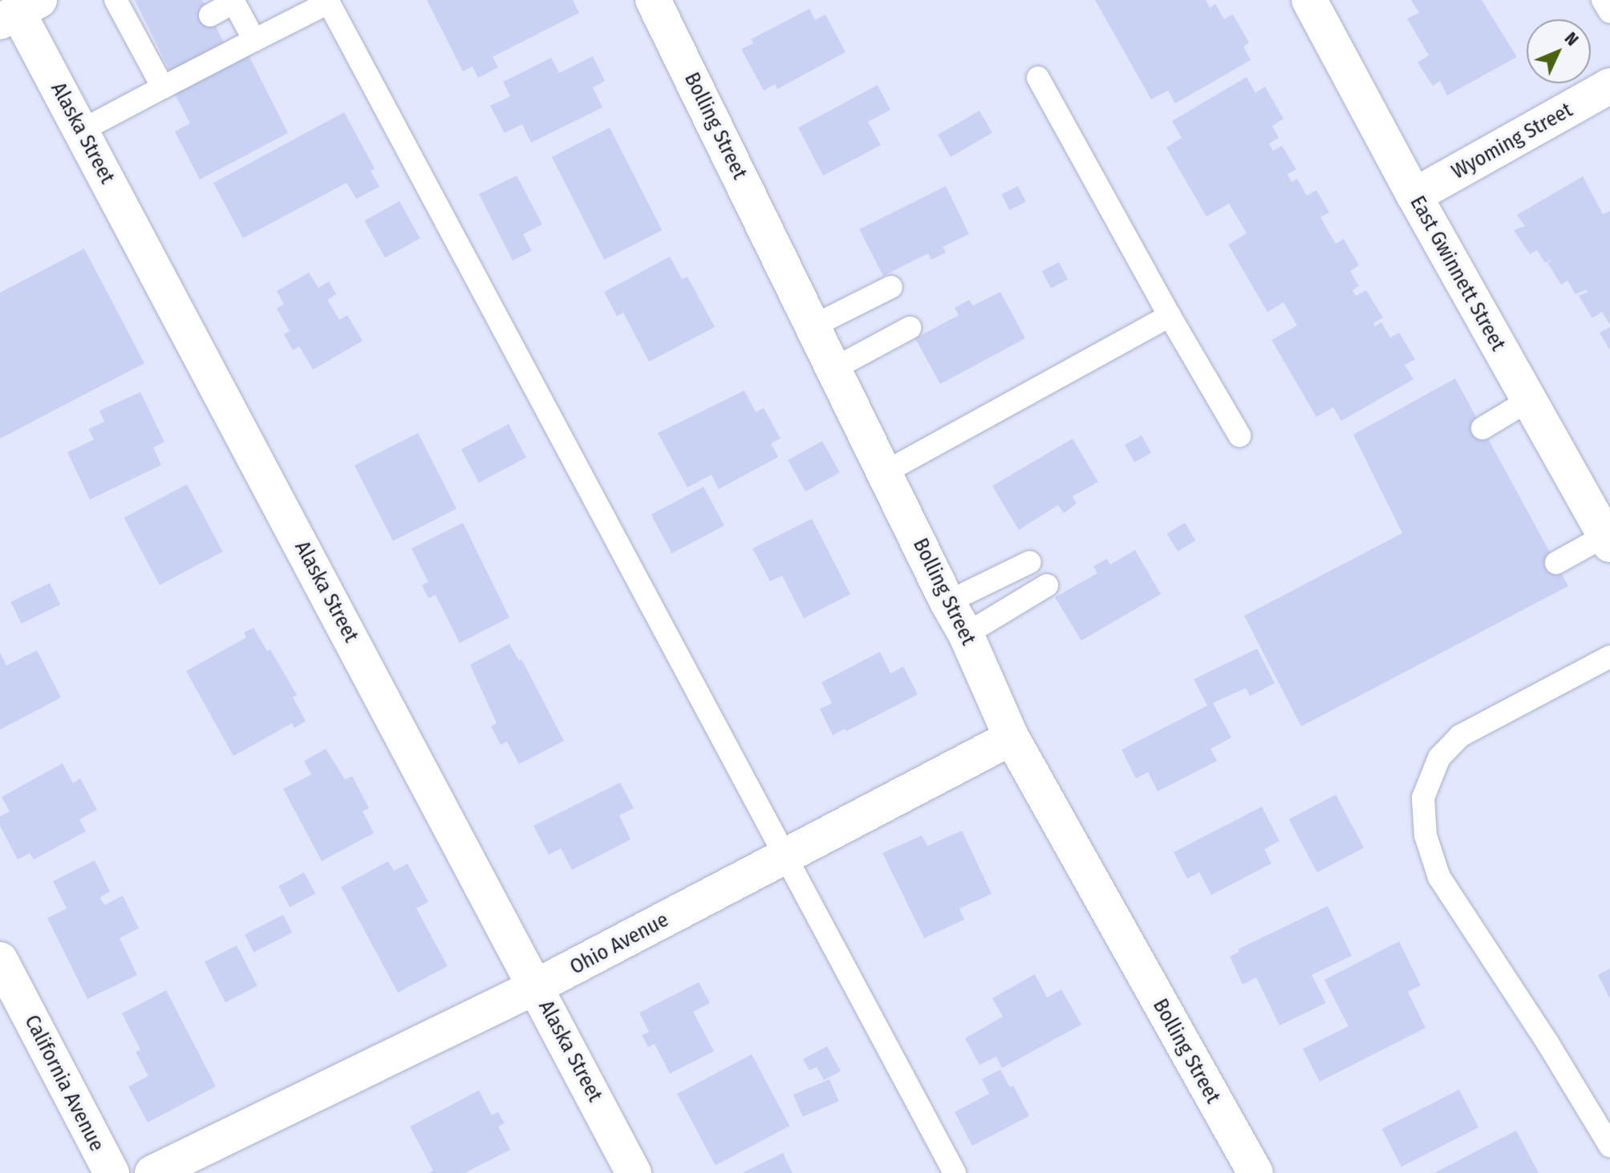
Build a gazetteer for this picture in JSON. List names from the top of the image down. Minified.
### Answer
{"streets":{"street":["Bolling Street","Alaska Street","Wyoming Street","East Gwinnett Street","Ohio Avenue","California Avenue"]},"crossings":[["Bolling Street","Ohio Avenue"],["Alaska Street","Ohio Avenue"],["Wyoming Street","East Gwinnett Street"]],"north":"top right"}
